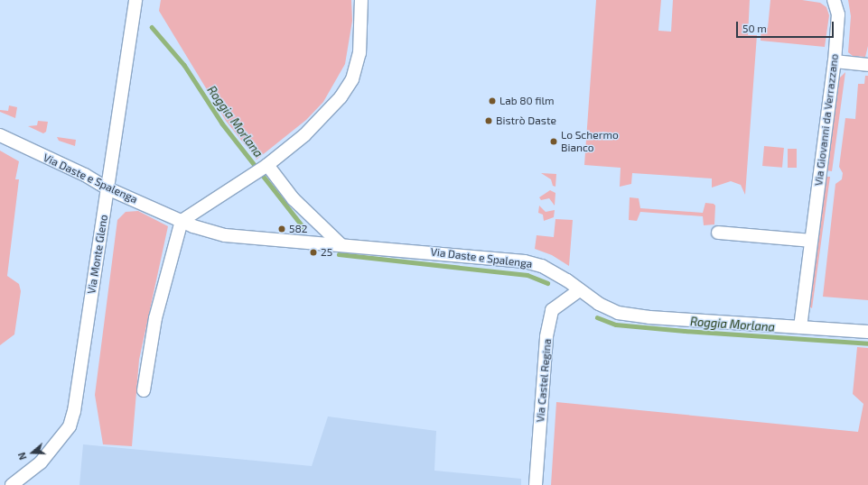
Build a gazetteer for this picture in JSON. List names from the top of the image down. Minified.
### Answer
{"streets":{"street":["Via Giovanni da Verrazzano","Via Daste e Spalenga","Via Monte Gleno","Via Castel Regina"]},"crossings":[["Via Giovanni da Verrazzano","Via Daste e Spalenga"],["Via Daste e Spalenga","Via Monte Gleno"],["Via Daste e Spalenga","Via Castel Regina"]],"water":["Roggia Morlana"],"places":["Lab 80 film","Bistrò Daste","Lo Schermo Bianco","582","25"],"scale_bar":"50 m","north":"left"}
